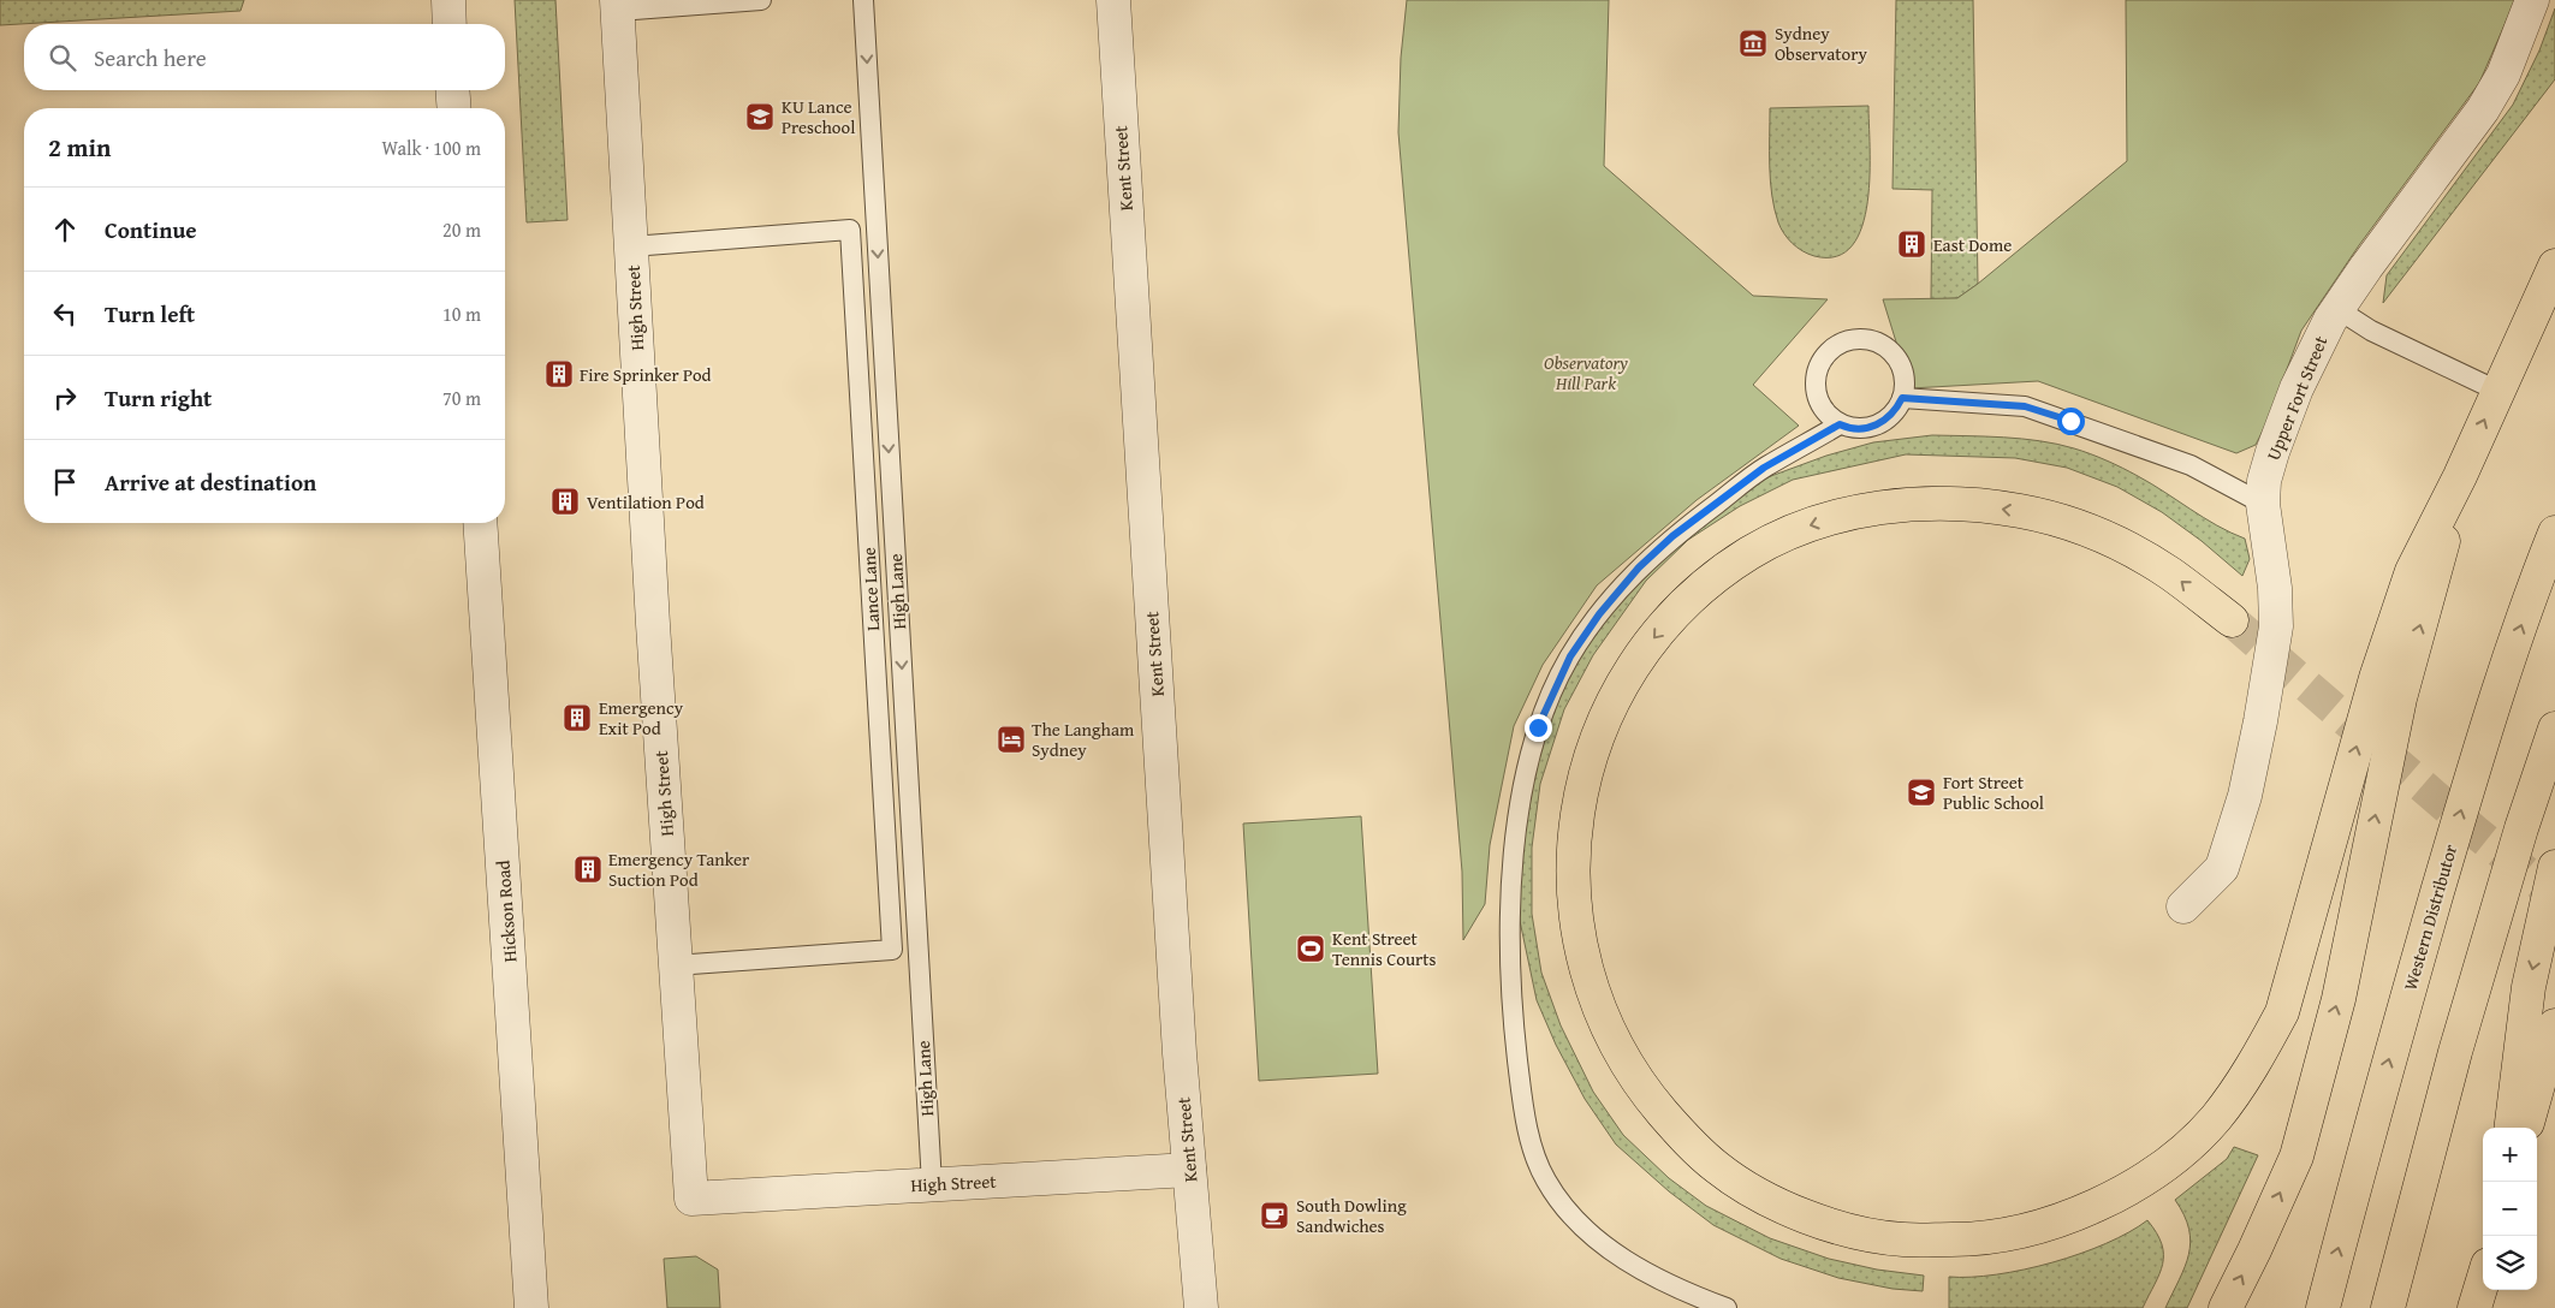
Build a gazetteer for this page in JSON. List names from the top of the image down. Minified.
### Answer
{"streets":{"highway":["Western Distributor"],"street":["Kent Street","High Street","Upper Fort Street","Hickson Road"],"lane":["Lance Lane","High Lane"]},"crossings":[["Kent Street","High Street"],["High Street","Lance Lane"],["High Street","High Lane"]],"one_way":["High Lane"],"parks":["Observatory Hill Park"],"places":{"museum":["Sydney Observatory"],"school or university":["KU Lance Preschool","Fort Street Public School"],"building":["East Dome","Fire Sprinker Pod","Ventilation Pod","Emergency Exit Pod","Emergency Tanker Suction Pod"],"hotel":["The Langham Sydney"],"sports":["Kent Street Tennis Courts"],"cafe":["South Dowling Sandwiches"]},"page":{"search":"Search here","heading":["2 min","Walk · 100 m"],"list":[["Continue","20 m"],["Turn left","10 m"],["Turn right","70 m"],"Arrive at destination"],"map_buttons":["+","−"]}}
